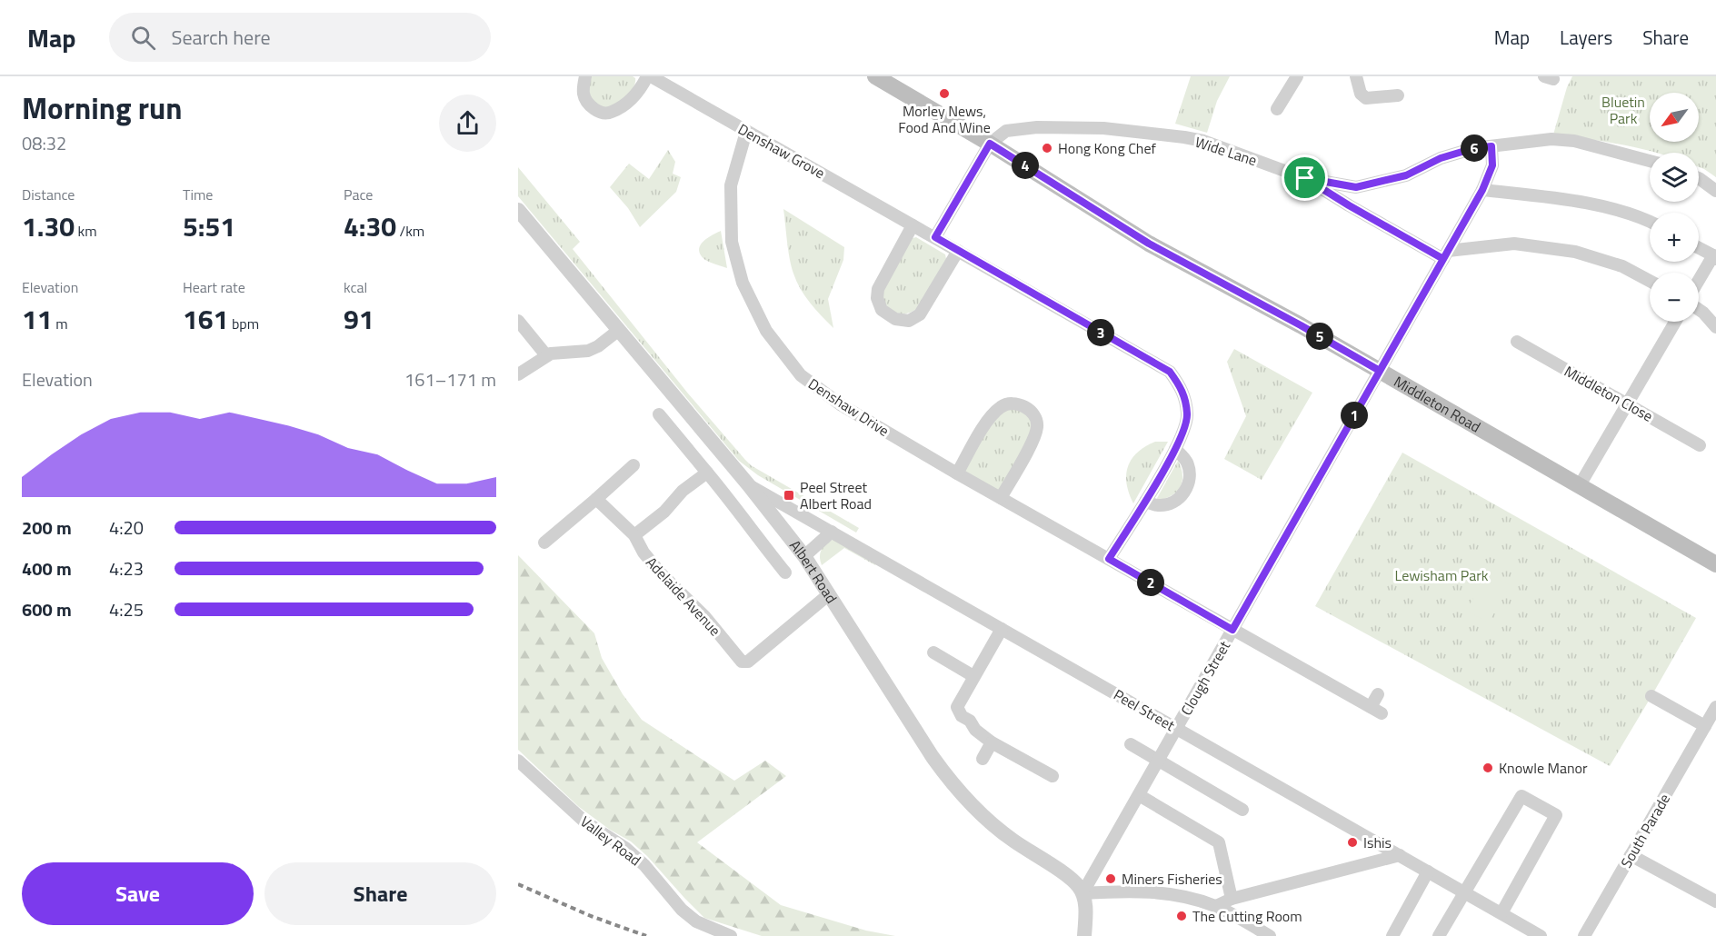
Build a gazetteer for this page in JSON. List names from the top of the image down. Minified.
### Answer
{"streets":{"main road":["Middleton Road"],"street":["Denshaw Grove","Wide Lane","Middleton Close","Denshaw Drive","Albert Road","Adelaide Avenue","Clough Street","Peel Street","South Parade","Valley Road"]},"crossings":[["Denshaw Grove","Wide Lane"],["Denshaw Grove","Denshaw Drive"],["Wide Lane","Middleton Road"],["Wide Lane","Clough Street"],["Middleton Road","Clough Street"],["Denshaw Drive","Clough Street"],["Albert Road","Adelaide Avenue"],["Albert Road","Clough Street"],["Albert Road","Peel Street"],["Clough Street","Peel Street"]],"parks":["Bluetin Park","Lewisham Park"],"places":{"other":["Morley News, Food And Wine","Hong Kong Chef","Knowle Manor","Ishis","Miners Fisheries","The Cutting Room"],"transit":["Peel Street Albert Road"]},"north":"bottom left","page":{"header":"Map","search":"Search here","nav":["Map","Layers","Share"],"heading":["Morning run","08:32"],"map_buttons":["+","−"],"pins":["6","4","3","5","1","2"],"stats":[["Distance","1.30 km"],["Time","5:51"],["Pace","4:30 /km"],["Elevation","11 m"],["Heart rate","161 bpm"],["kcal","91"]],"chart":["Elevation","161–171 m"],"list":[{"name":"200 m","note":"4:20"},{"name":"400 m","note":"4:23"},{"name":"600 m","note":"4:25"}],"buttons":["Save","Share"]}}
